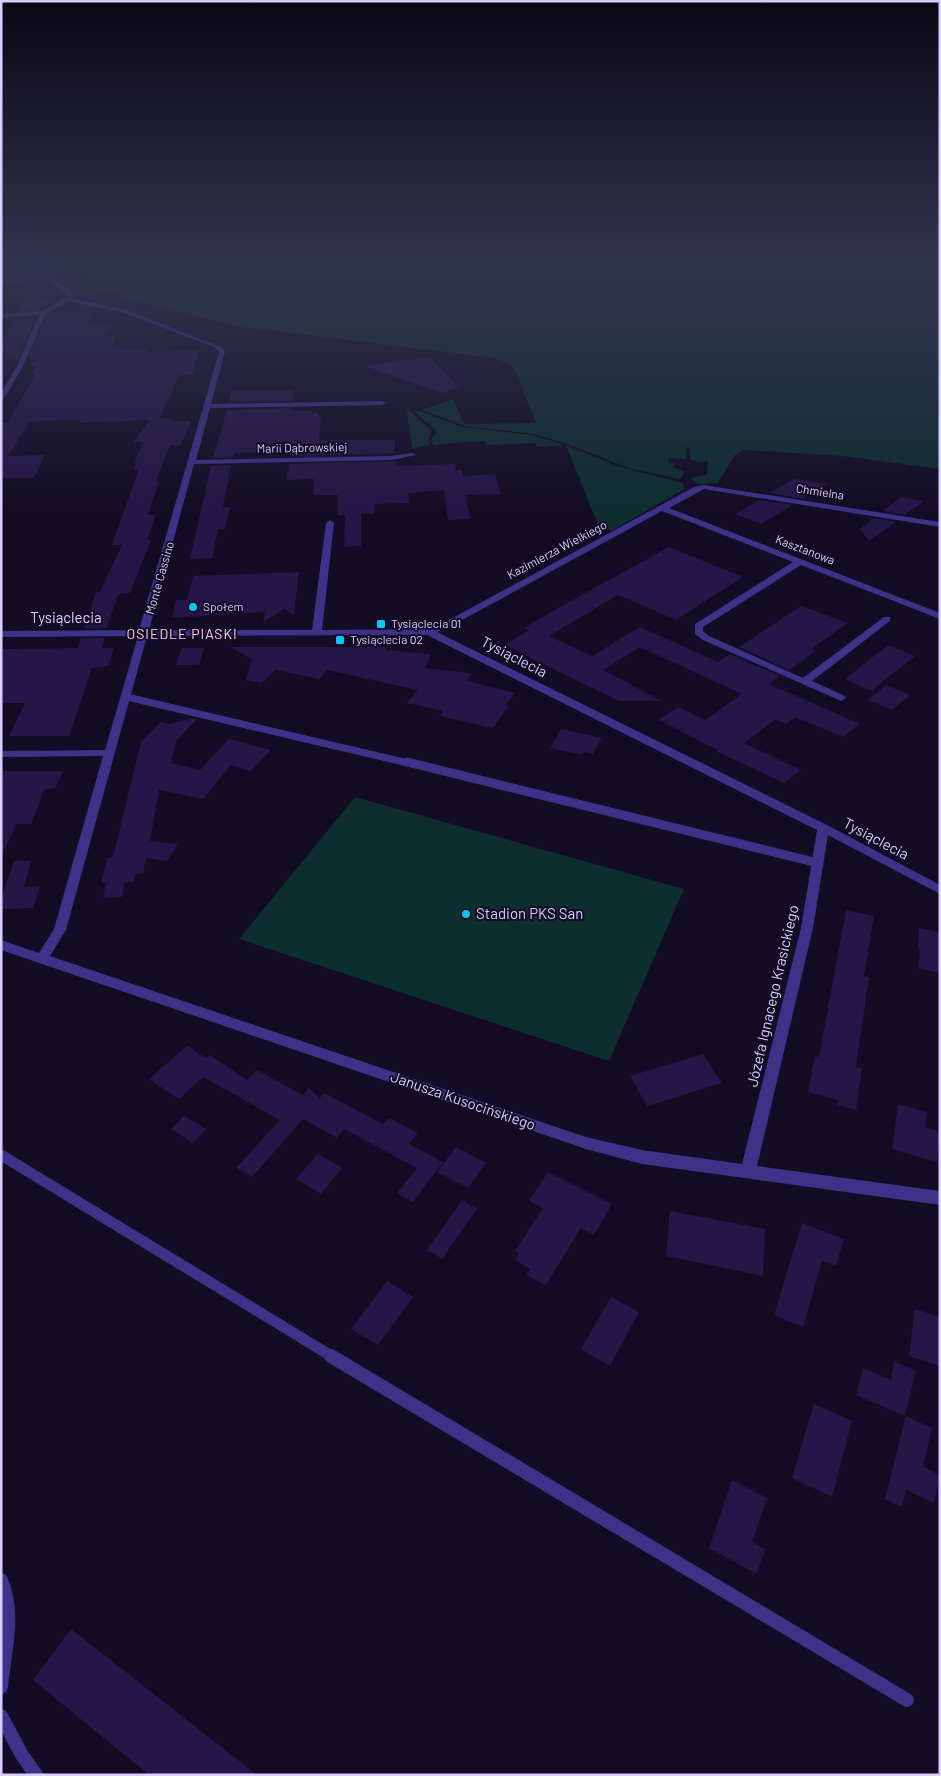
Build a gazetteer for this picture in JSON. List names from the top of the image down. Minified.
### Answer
{"streets":{"street":["Marii Dąbrowskiej","Chmielna","Kazimierza Wielkiego","Kasztanowa","Monte Cassino","Tysiąclecia","Józefa Ignacego Krasickiego","Janusza Kusocińskiego"]},"crossings":[["Marii Dąbrowskiej","Monte Cassino"],["Chmielna","Kazimierza Wielkiego"],["Kazimierza Wielkiego","Kasztanowa"],["Kazimierza Wielkiego","Tysiąclecia"],["Monte Cassino","Tysiąclecia"],["Monte Cassino","Janusza Kusocińskiego"],["Tysiąclecia","Józefa Ignacego Krasickiego"],["Józefa Ignacego Krasickiego","Janusza Kusocińskiego"]],"districts":["OSIEDLE PIASKI"],"places":{"other":["Społem","Stadion PKS San"],"transit":["Tysiąclecia 01","Tysiąclecia 02"]}}
